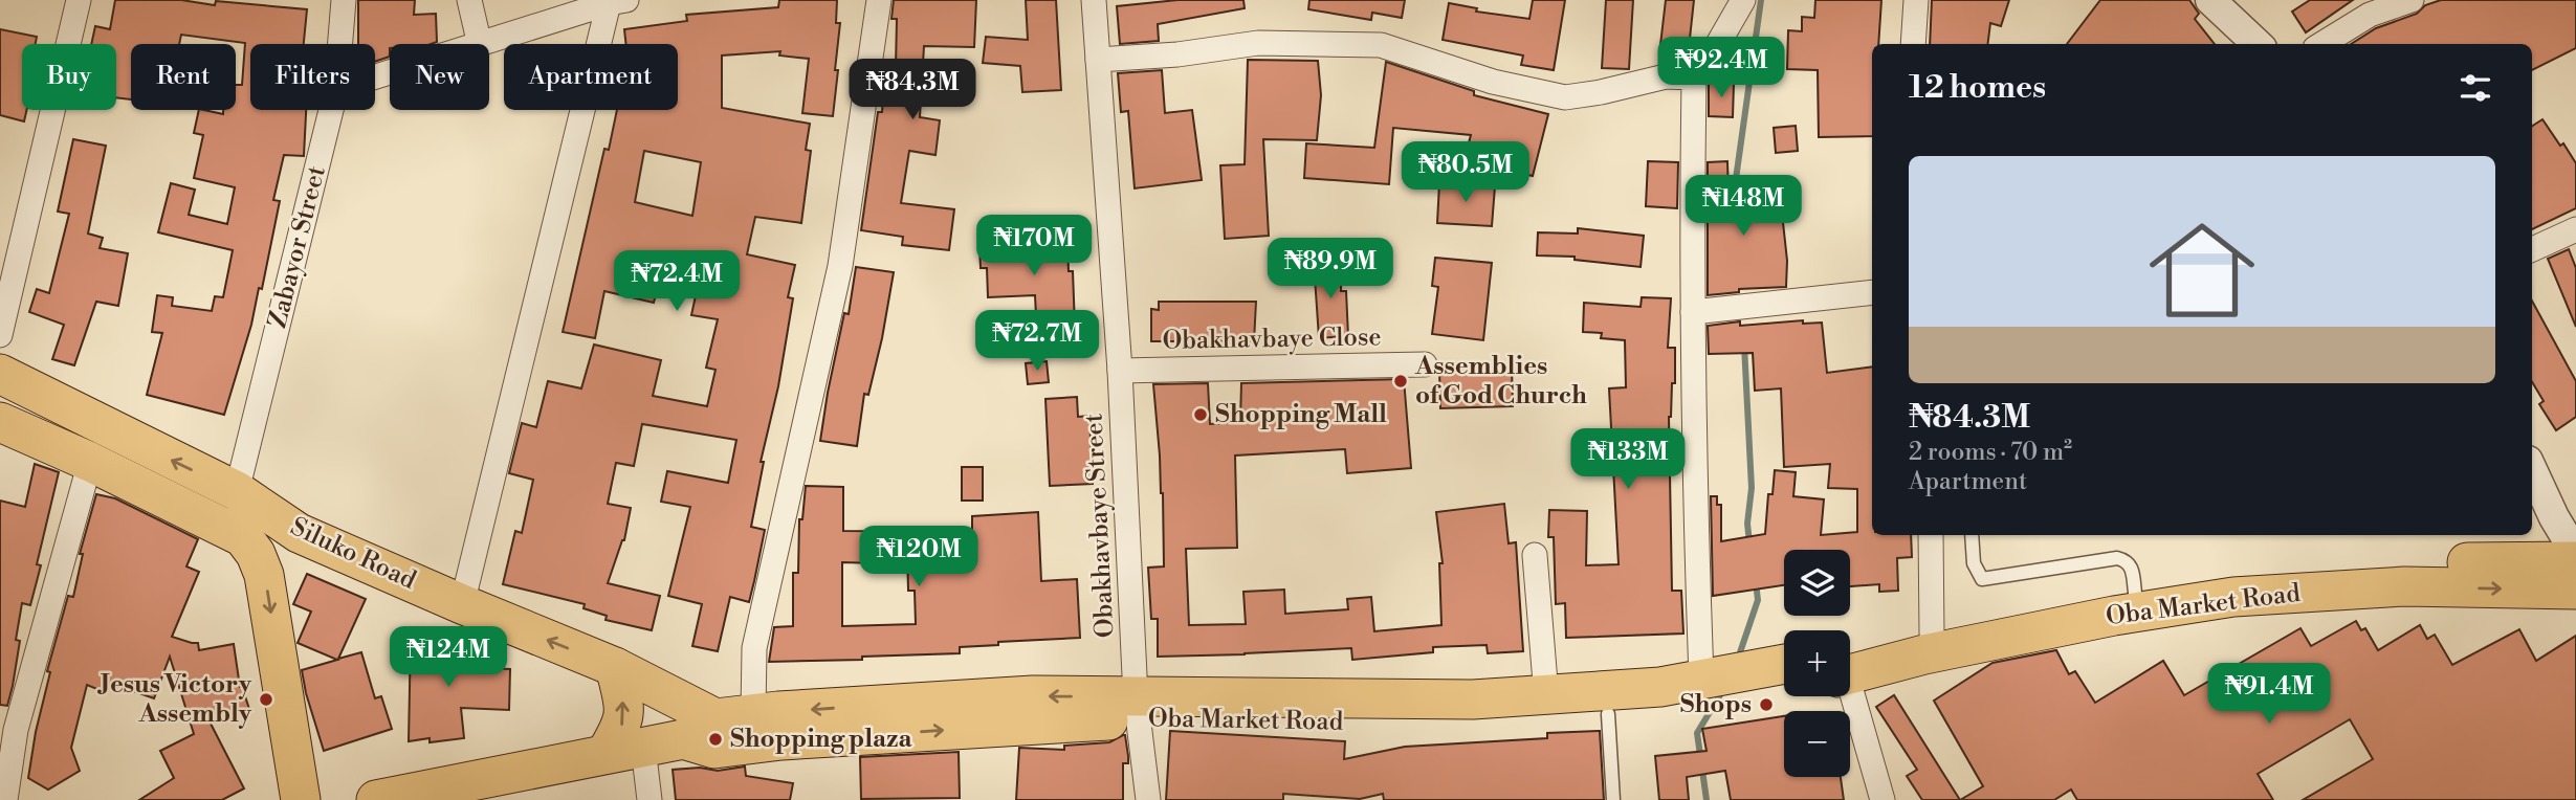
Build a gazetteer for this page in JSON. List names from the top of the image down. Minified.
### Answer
{"streets":{"main road":["Siluko Road","Oba Market Road"],"street":["Zabayor Street","Obakhavbaye Close","Obakhavbaye Street"]},"crossings":[["Zabayor Street","Siluko Road"],["Obakhavbaye Close","Obakhavbaye Street"],["Obakhavbaye Street","Oba Market Road"],["Siluko Road","Oba Market Road"]],"one_way":["Siluko Road"],"places":["Assemblies of God Church","Shopping Mall","Jesus Victory Assembly","Shops","Shopping plaza"],"page":{"price":["₦92.4M","₦84.3M","₦80.5M","₦148M","₦170M","₦89.9M","₦72.4M","₦72.7M","₦133M","₦120M","₦124M","₦91.4M"],"chip":["Buy","Rent","Filters","New","Apartment"],"heading":"12 homes","list":[{"name":"₦84.3M","note":"2 rooms · 70 m² · Apartment"}],"map_buttons":["+","−"]}}
